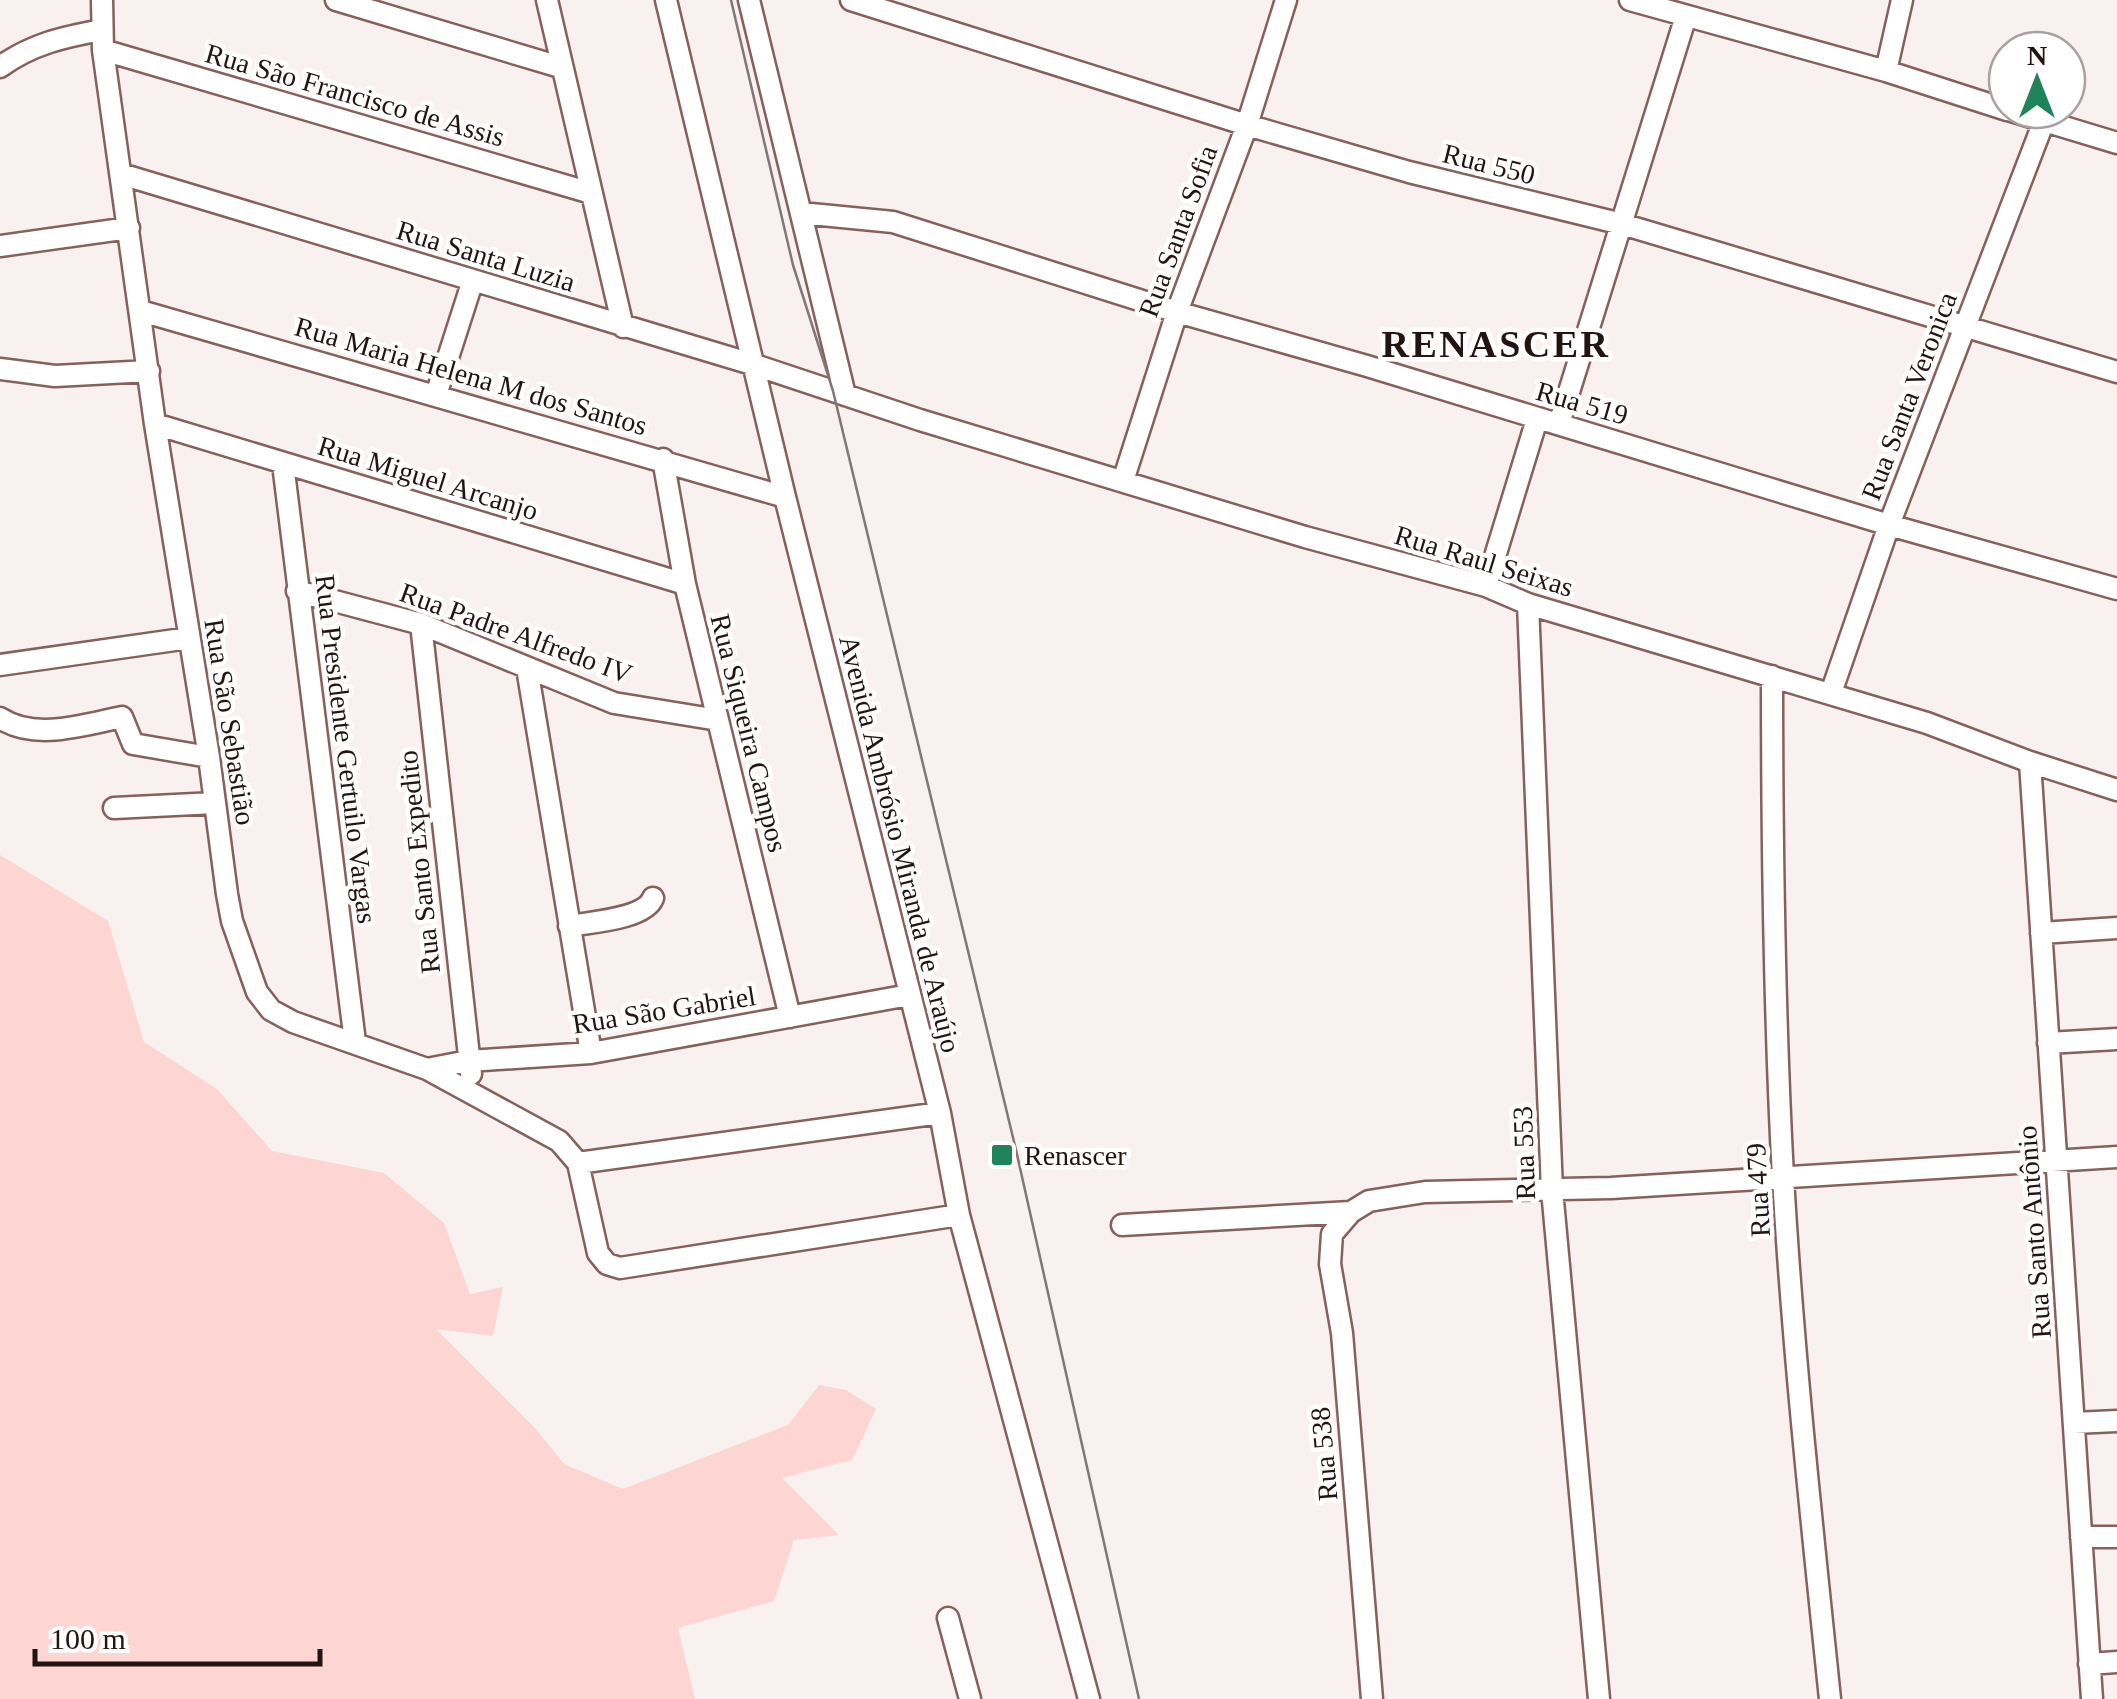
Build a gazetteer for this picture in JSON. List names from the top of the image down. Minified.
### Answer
{"streets":{"street":["Rua São Francisco de Assis","Rua 550","Rua Santa Sofia","Rua Santa Luzia","Rua Maria Helena M dos Santos","Rua Santa Veronica","Rua 519","Rua Miguel Arcanjo","Rua Raul Seixas","Rua Padre Alfredo IV","Rua São Sebastião","Rua Siqueira Campos","Rua Presidente Gertuilo Vargas","Avenida Ambrósio Miranda de Araújo","Rua Santo Expedito","Rua São Gabriel","Rua 553","Rua 479","Rua Santo Antônio","Rua 538"]},"crossings":[["Rua São Francisco de Assis","Rua São Sebastião"],["Rua 550","Rua Santa Sofia"],["Rua 550","Rua Santa Veronica"],["Rua Santa Sofia","Rua 519"],["Rua Santa Sofia","Rua Raul Seixas"],["Rua Santa Luzia","Rua Raul Seixas"],["Rua Santa Luzia","Rua São Sebastião"],["Rua Santa Luzia","Avenida Ambrósio Miranda de Araújo"],["Rua Maria Helena M dos Santos","Rua São Sebastião"],["Rua Maria Helena M dos Santos","Rua Siqueira Campos"],["Rua Maria Helena M dos Santos","Avenida Ambrósio Miranda de Araújo"],["Rua Santa Veronica","Rua 519"],["Rua Santa Veronica","Rua Raul Seixas"],["Rua Miguel Arcanjo","Rua São Sebastião"],["Rua Miguel Arcanjo","Rua Siqueira Campos"],["Rua Miguel Arcanjo","Rua Presidente Gertuilo Vargas"],["Rua Raul Seixas","Rua 553"],["Rua Raul Seixas","Rua 479"],["Rua Raul Seixas","Rua Santo Antônio"],["Rua Padre Alfredo IV","Rua Siqueira Campos"],["Rua Padre Alfredo IV","Rua Presidente Gertuilo Vargas"],["Rua Padre Alfredo IV","Rua Santo Expedito"],["Rua São Sebastião","Rua Presidente Gertuilo Vargas"],["Rua São Sebastião","Rua Santo Expedito"],["Rua São Sebastião","Rua São Gabriel"],["Rua Siqueira Campos","Rua São Gabriel"],["Avenida Ambrósio Miranda de Araújo","Rua São Gabriel"],["Rua Santo Expedito","Rua São Gabriel"]],"districts":["RENASCER"],"places":{"transit":["Renascer"]},"scale_bar":"100 m","north":"top"}
